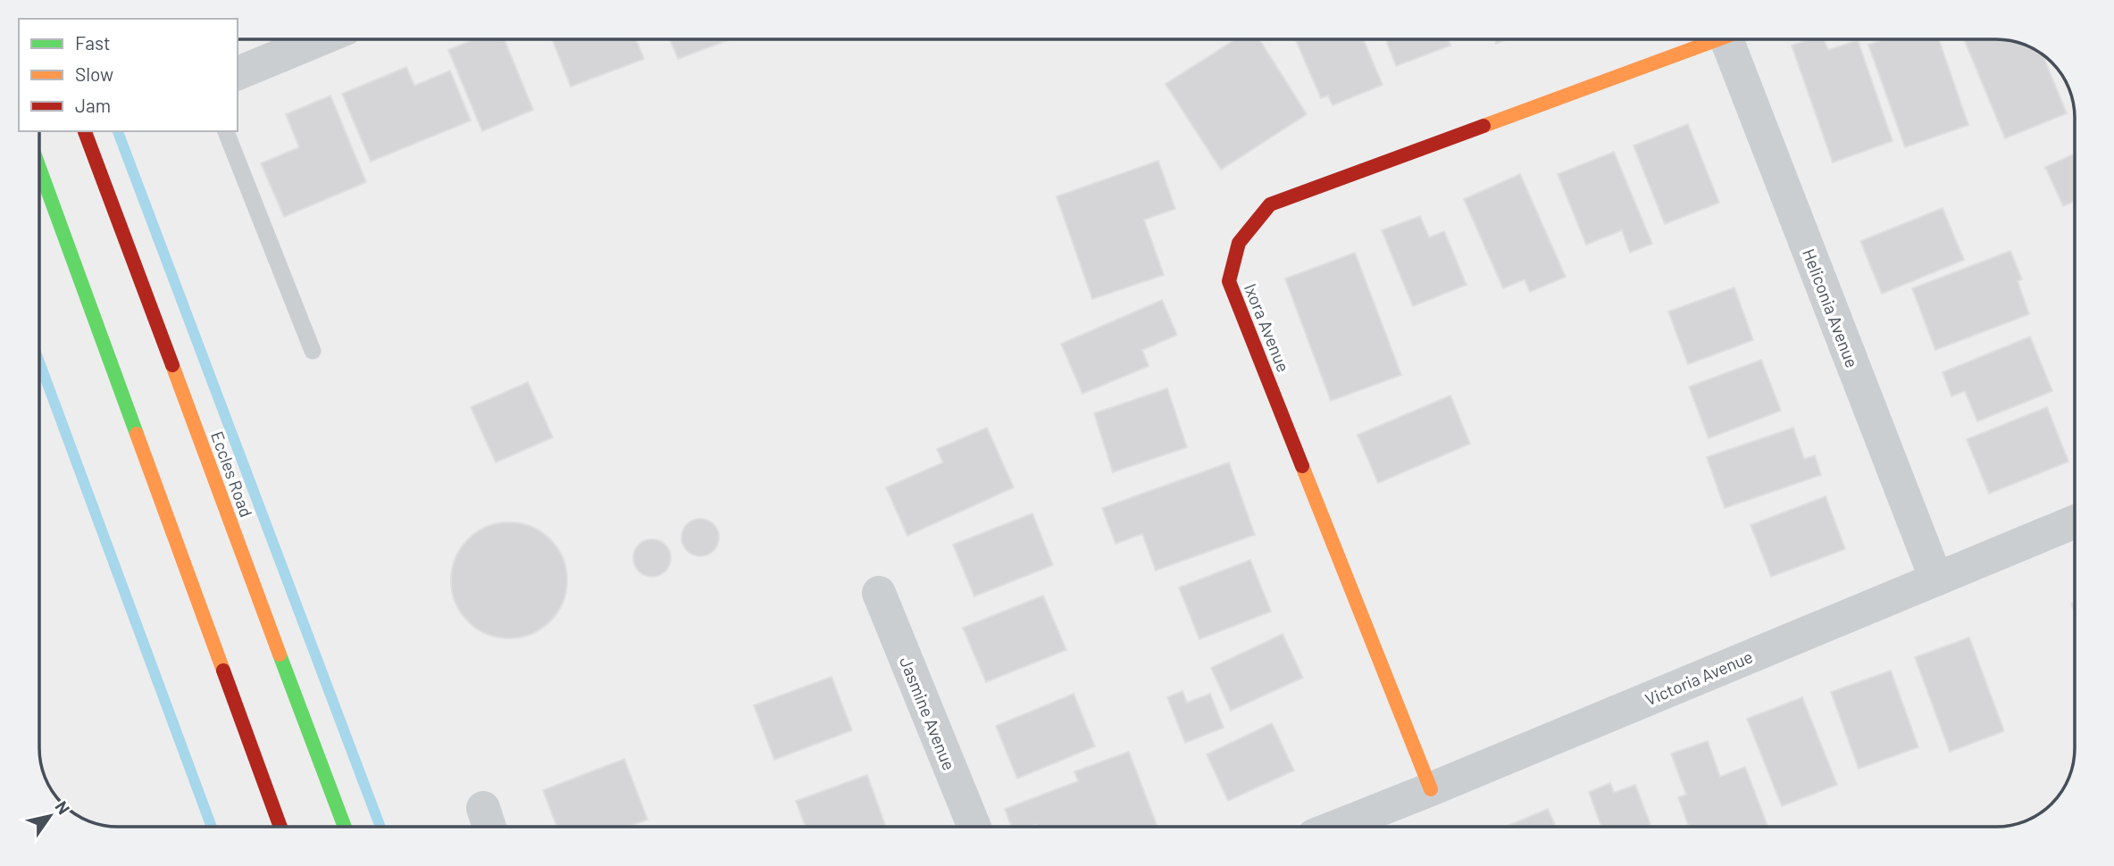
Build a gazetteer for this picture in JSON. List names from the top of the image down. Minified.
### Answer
{"streets":{"street":["Heliconia Avenue","Ixora Avenue","Eccles Road","Victoria Avenue","Jasmine Avenue"]},"crossings":[["Heliconia Avenue","Victoria Avenue"],["Ixora Avenue","Victoria Avenue"]],"legend":["Fast","Slow","Jam"],"north":"top right"}
